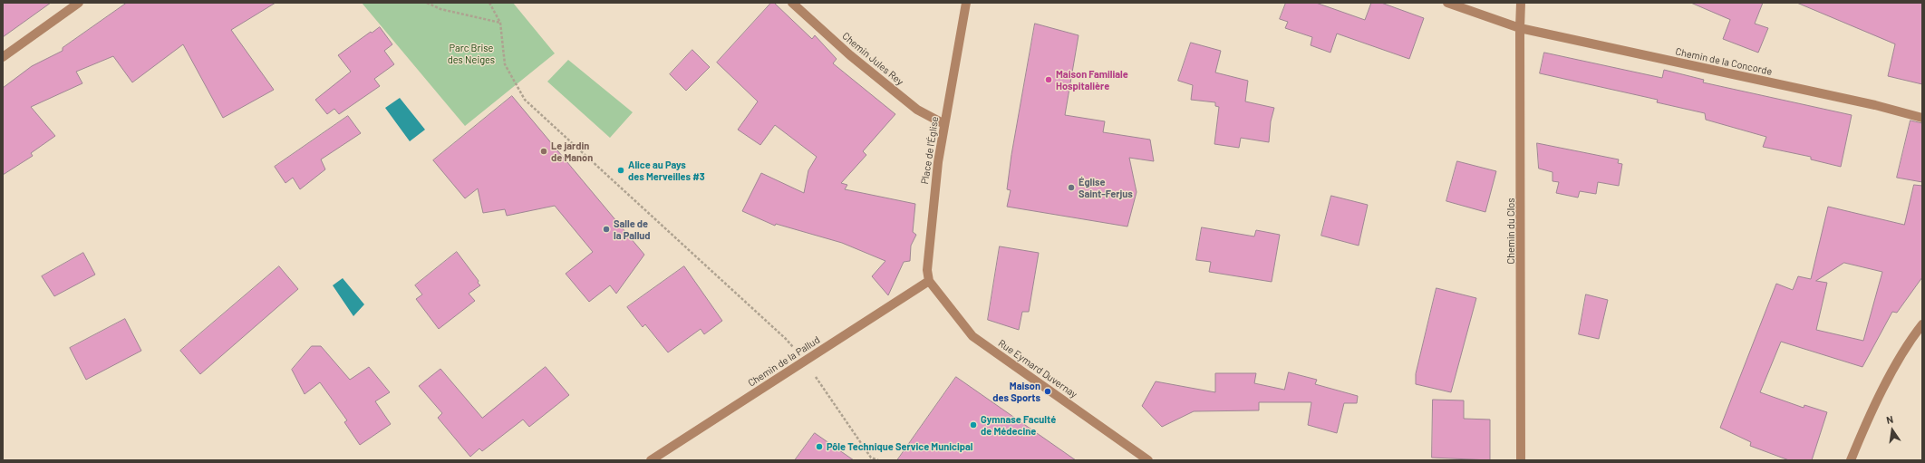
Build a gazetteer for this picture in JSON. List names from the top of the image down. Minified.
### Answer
{"streets":{"street":["Chemin Jules Rey","Chemin de la Concorde","Place de l'Église","Chemin du Clos","Chemin de la Pallud","Rue Eymard Duvernay"]},"crossings":[["Chemin Jules Rey","Place de l'Église"],["Chemin de la Concorde","Chemin du Clos"],["Place de l'Église","Chemin de la Pallud"],["Place de l'Église","Rue Eymard Duvernay"],["Chemin de la Pallud","Rue Eymard Duvernay"]],"parks":["Parc Brise des Neiges"],"places":["Maison Familiale Hospitalière","Le jardin de Manon","Alice au Pays des Merveilles #3","Église Saint-Ferjus","Salle de la Pallud","Maison des Sports","Gymnase Faculté de Médecine","Pôle Technique Service Municipal"],"north":"top"}
